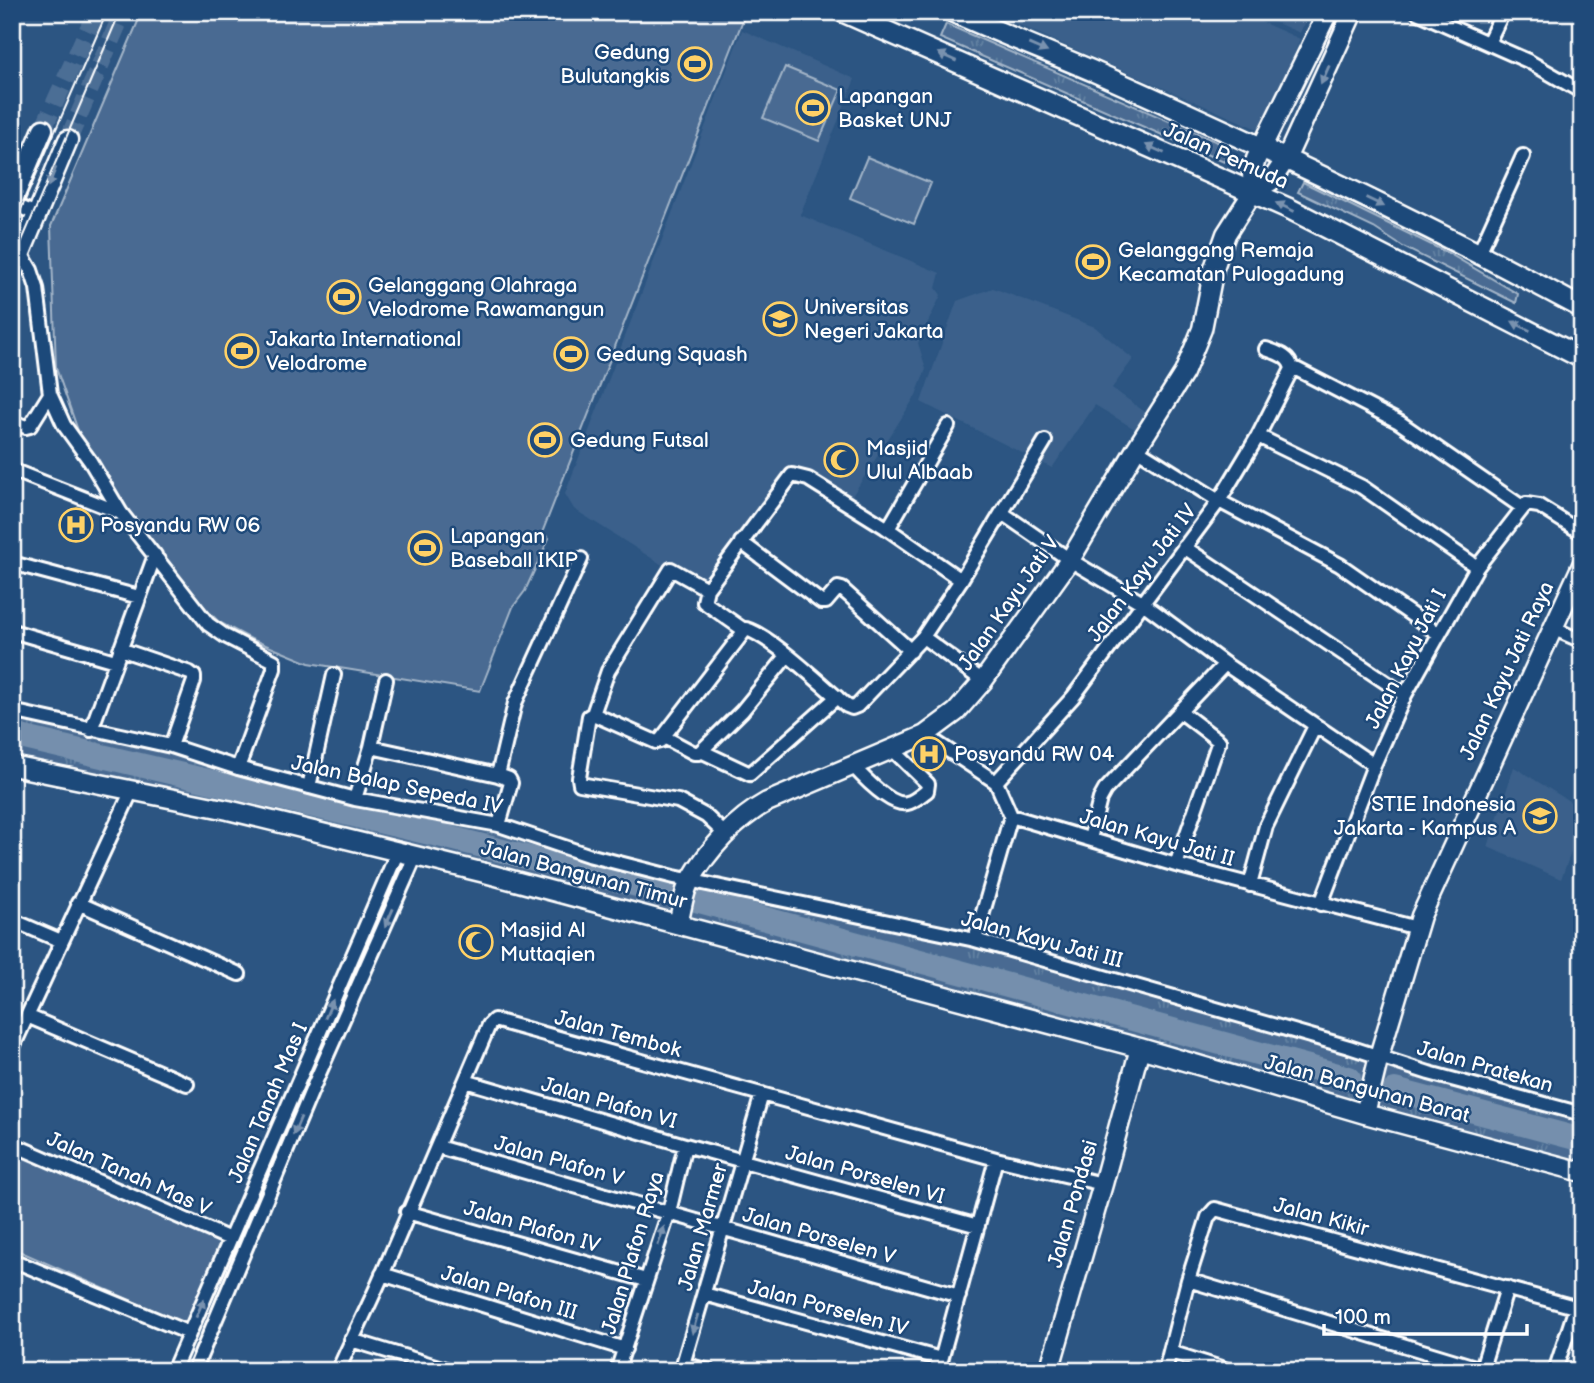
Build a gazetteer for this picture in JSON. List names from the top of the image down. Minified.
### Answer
{"streets":{"main road":["Jalan Pemuda","Jalan Kayu Jati V","Jalan Kayu Jati Raya","Jalan Bangunan Timur","Jalan Bangunan Barat","Jalan Pondasi"],"street":["Jalan Kayu Jati IV","Jalan Kayu Jati I","Jalan Balap Sepeda IV","Jalan Kayu Jati II","Jalan Kayu Jati III","Jalan Tembok","Jalan Pratekan","Jalan Tanah Mas I","Jalan Plafon VI","Jalan Plafon V","Jalan Tanah Mas V","Jalan Porselen VI","Jalan Kikir","Jalan Plafon IV","Jalan Marmer","Jalan Porselen V","Jalan Plafon Raya","Jalan Plafon III","Jalan Porselen IV"]},"crossings":[["Jalan Pemuda","Jalan Kayu Jati V"],["Jalan Kayu Jati V","Jalan Balap Sepeda IV"],["Jalan Kayu Jati V","Jalan Bangunan Timur"],["Jalan Kayu Jati V","Jalan Kayu Jati III"],["Jalan Kayu Jati I","Jalan Kayu Jati II"],["Jalan Kayu Jati Raya","Jalan Kayu Jati II"],["Jalan Kayu Jati Raya","Jalan Kayu Jati III"],["Jalan Kayu Jati Raya","Jalan Pratekan"],["Jalan Kayu Jati Raya","Jalan Bangunan Barat"],["Jalan Balap Sepeda IV","Jalan Kayu Jati III"],["Jalan Bangunan Timur","Jalan Bangunan Barat"],["Jalan Bangunan Timur","Jalan Tanah Mas I"],["Jalan Bangunan Timur","Jalan Pondasi"],["Jalan Kayu Jati III","Jalan Pratekan"],["Jalan Tembok","Jalan Plafon VI"],["Jalan Tembok","Jalan Plafon V"],["Jalan Tembok","Jalan Pondasi"],["Jalan Tembok","Jalan Plafon IV"],["Jalan Tembok","Jalan Marmer"],["Jalan Tembok","Jalan Plafon III"],["Jalan Bangunan Barat","Jalan Pondasi"],["Jalan Tanah Mas I","Jalan Tanah Mas V"],["Jalan Plafon VI","Jalan Porselen VI"],["Jalan Plafon VI","Jalan Marmer"],["Jalan Plafon VI","Jalan Plafon Raya"],["Jalan Plafon V","Jalan Porselen V"],["Jalan Plafon V","Jalan Plafon Raya"],["Jalan Porselen VI","Jalan Marmer"],["Jalan Plafon IV","Jalan Plafon Raya"],["Jalan Marmer","Jalan Porselen V"],["Jalan Marmer","Jalan Porselen IV"],["Jalan Porselen V","Jalan Plafon Raya"],["Jalan Plafon Raya","Jalan Plafon III"]],"places":{"sports":["Gedung Bulutangkis","Lapangan Basket UNJ","Gelanggang Remaja Kecamatan Pulogadung","Gelanggang Olahraga Velodrome Rawamangun","Jakarta International Velodrome","Gedung Squash","Gedung Futsal","Lapangan Baseball IKIP"],"school or university":["Universitas Negeri Jakarta","STIE Indonesia Jakarta - Kampus A"],"mosque":["Masjid Ulul Albaab","Masjid Al Muttaqien"],"hospital":["Posyandu RW 06","Posyandu RW 04"]},"scale_bar":"100 m"}
